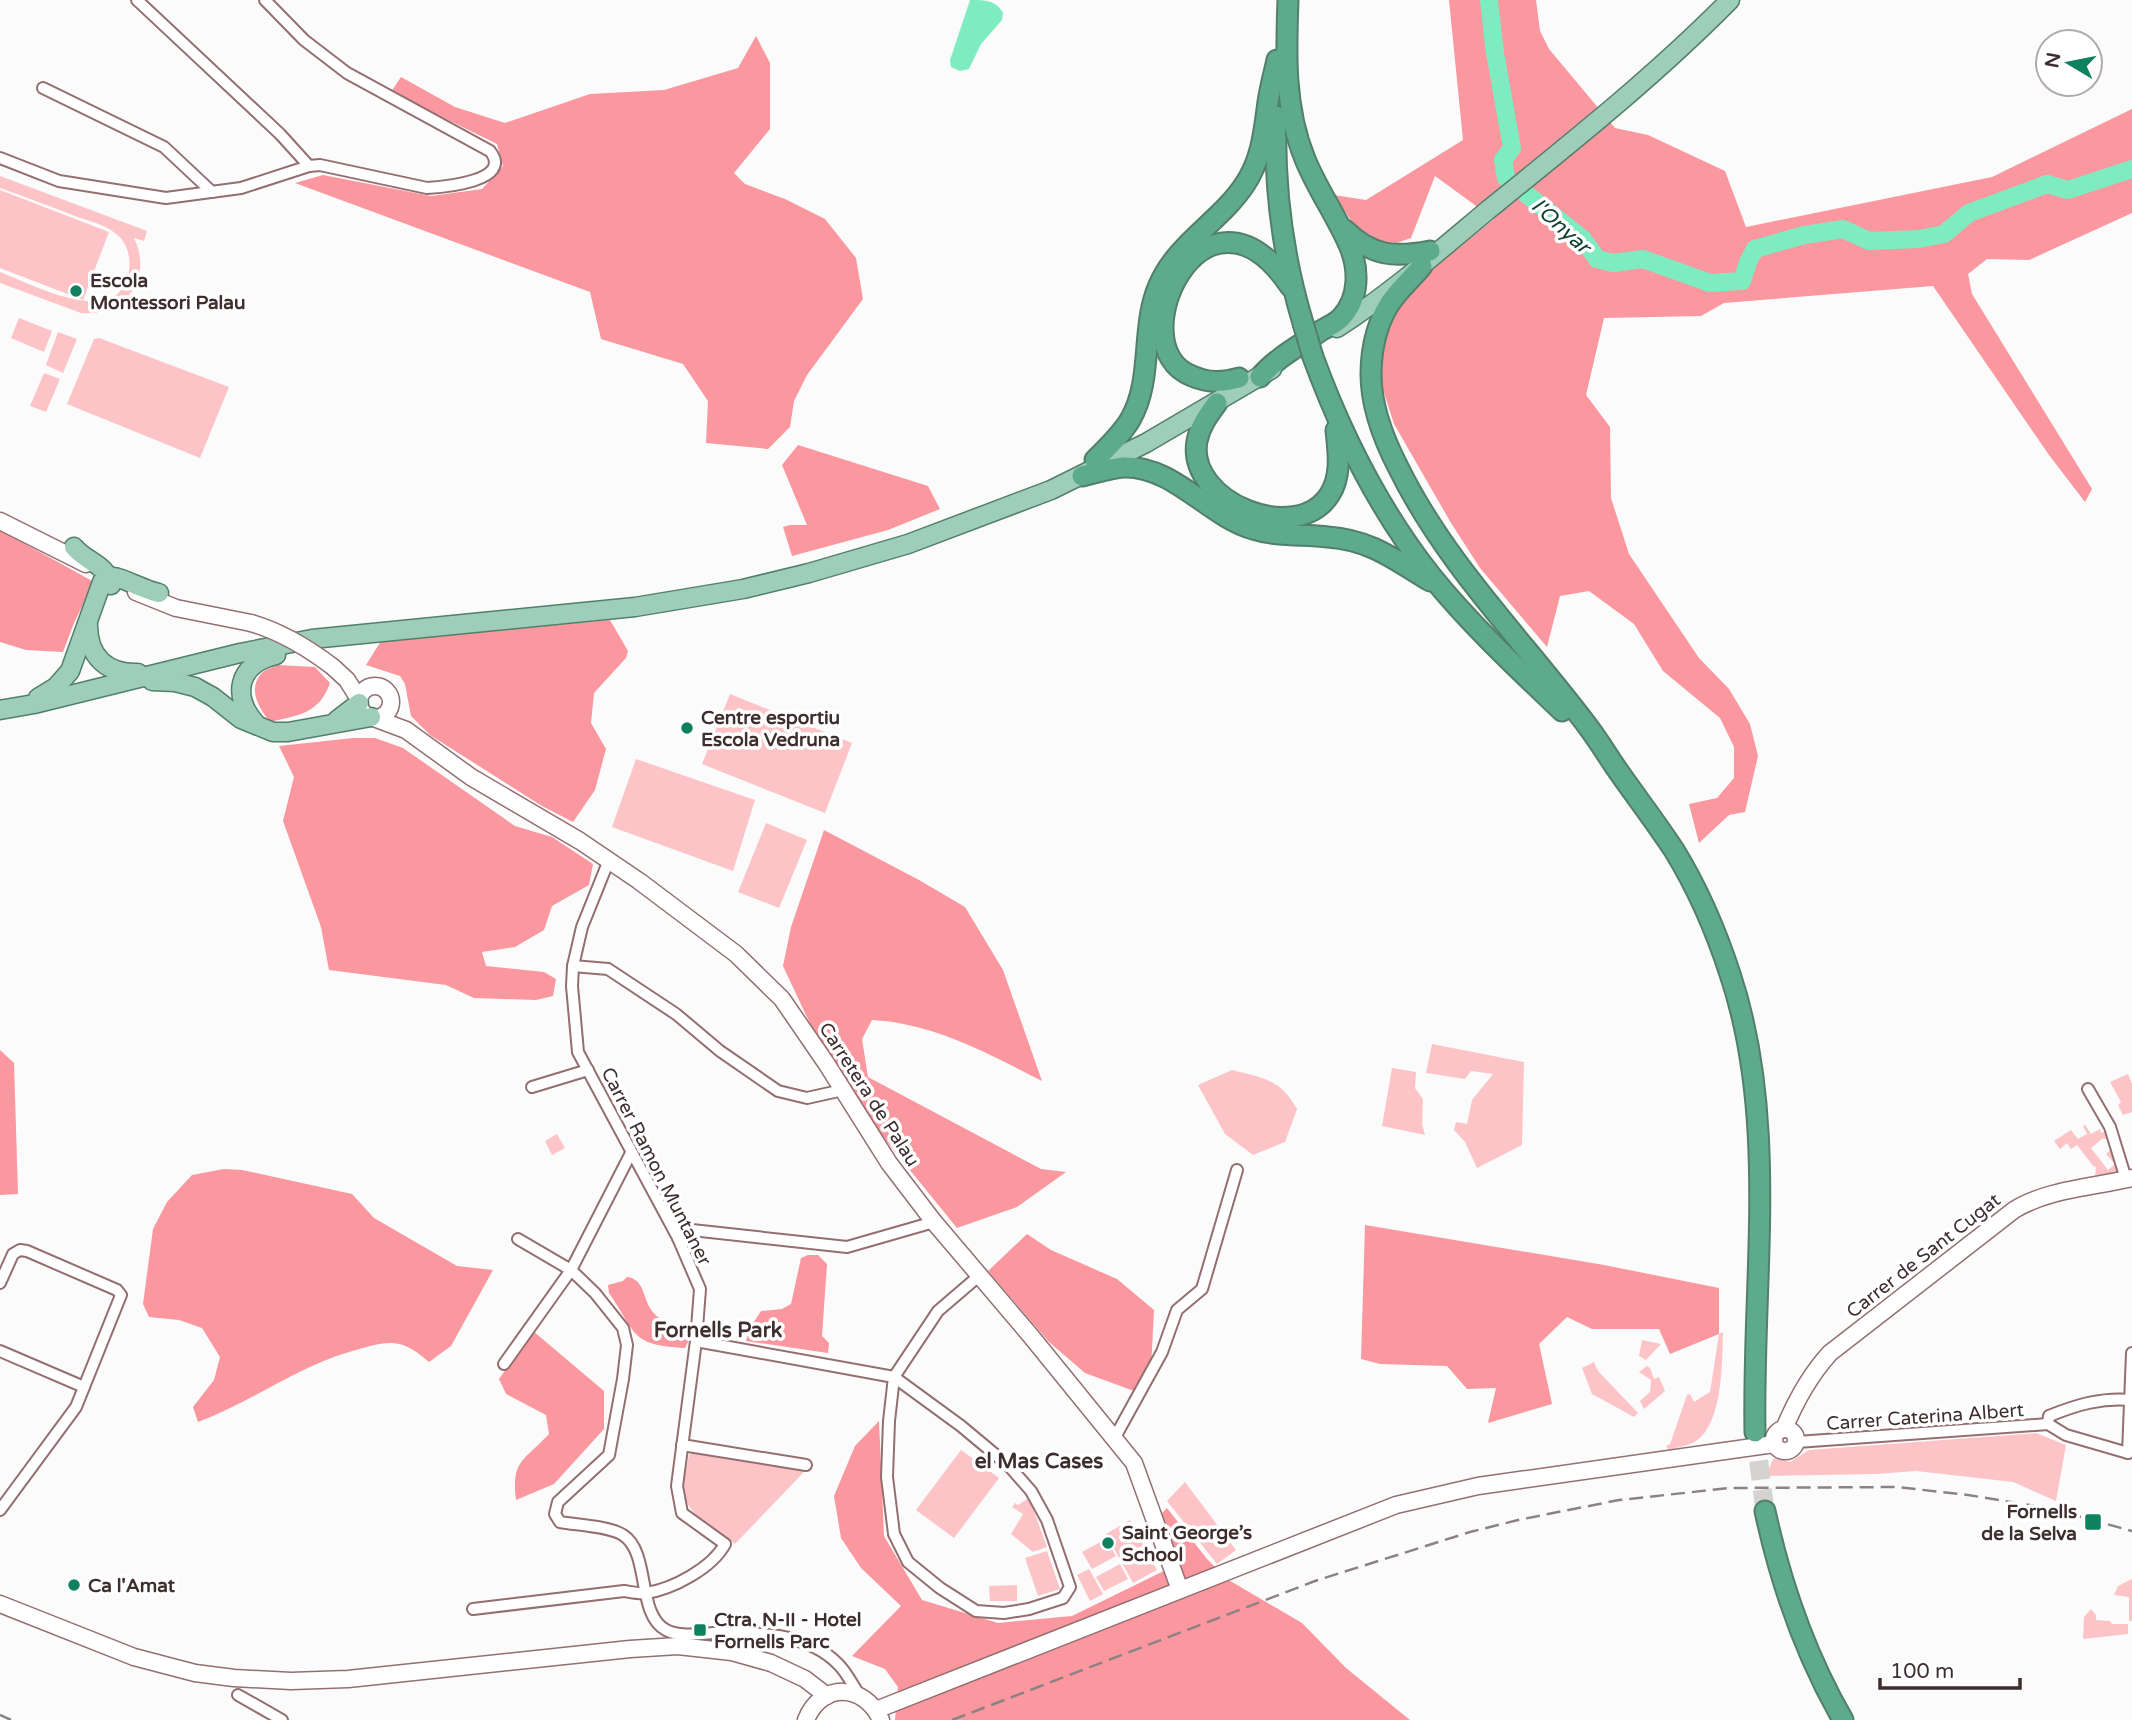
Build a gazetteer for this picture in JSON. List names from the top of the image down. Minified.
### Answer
{"streets":{"street":["Carretera de Palau","Carrer Ramon Muntaner","Carrer de Sant Cugat","Carrer Caterina Albert"]},"crossings":[["Carretera de Palau","Carrer Ramon Muntaner"],["Carrer de Sant Cugat","Carrer Caterina Albert"]],"districts":["Fornells Park","el Mas Cases"],"water":["l'Onyar"],"places":{"other":["Escola Montessori Palau","Centre esportiu Escola Vedruna","Saint George’s School","Ca l'Amat"],"transit":["Fornells de la Selva","Ctra. N-II - Hotel Fornells Parc"]},"scale_bar":"100 m","north":"left"}
